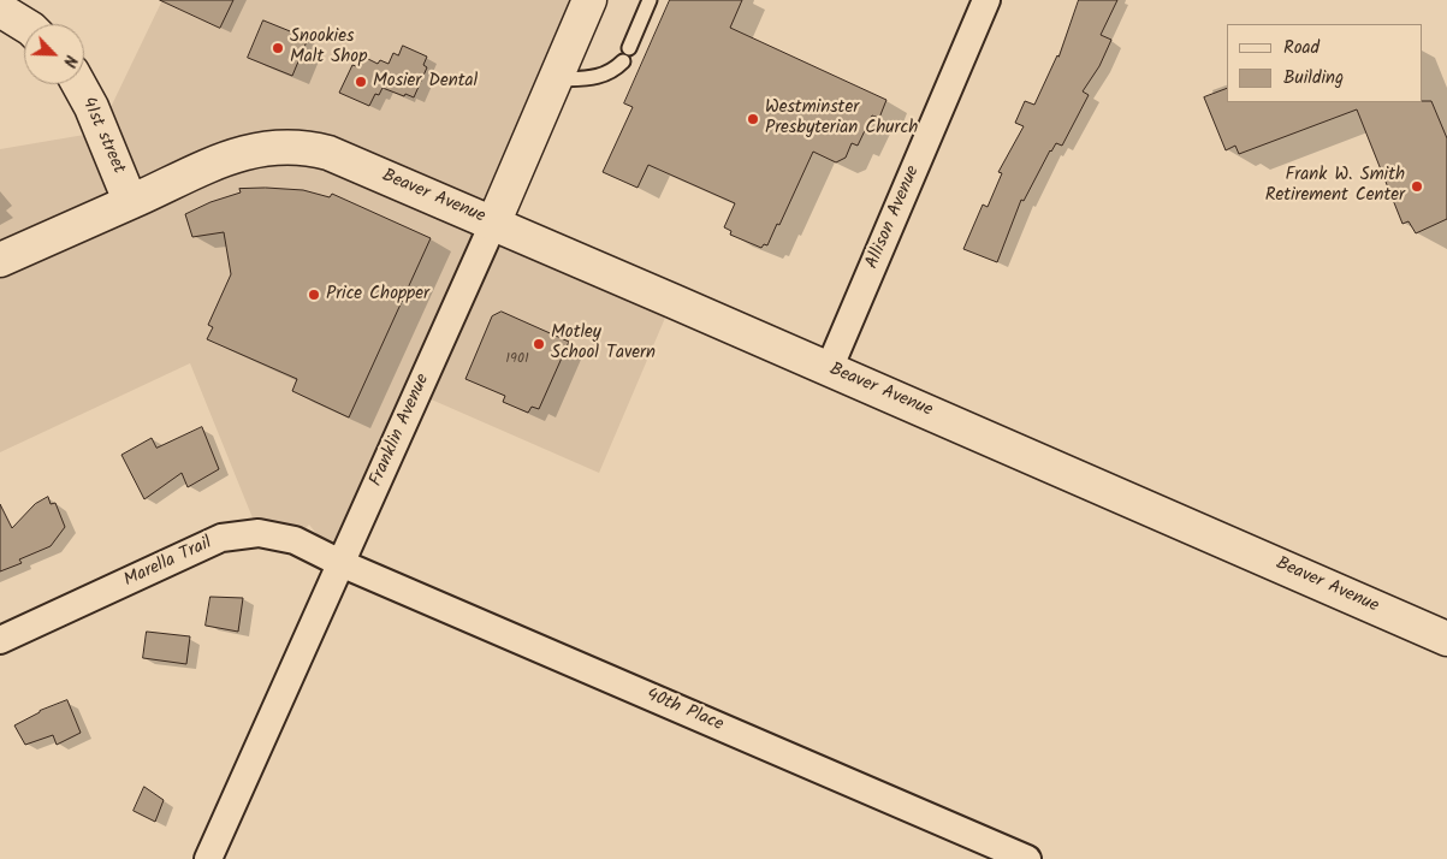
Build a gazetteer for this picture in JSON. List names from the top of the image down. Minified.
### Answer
{"streets":{"main road":["41st street","Beaver Avenue","Franklin Avenue"],"street":["Allison Avenue","Marella Trail","40th Place"]},"crossings":[["41st street","Beaver Avenue"],["Beaver Avenue","Allison Avenue"],["Beaver Avenue","Franklin Avenue"],["Franklin Avenue","Marella Trail"],["Franklin Avenue","40th Place"],["Marella Trail","40th Place"]],"places":["Snookies Malt Shop","Mosier Dental","Westminster Presbyterian Church","Frank W. Smith Retirement Center","Price Chopper","Motley School Tavern"],"house_numbers":["1901"],"legend":["Road","Building"],"north":"bottom right"}
